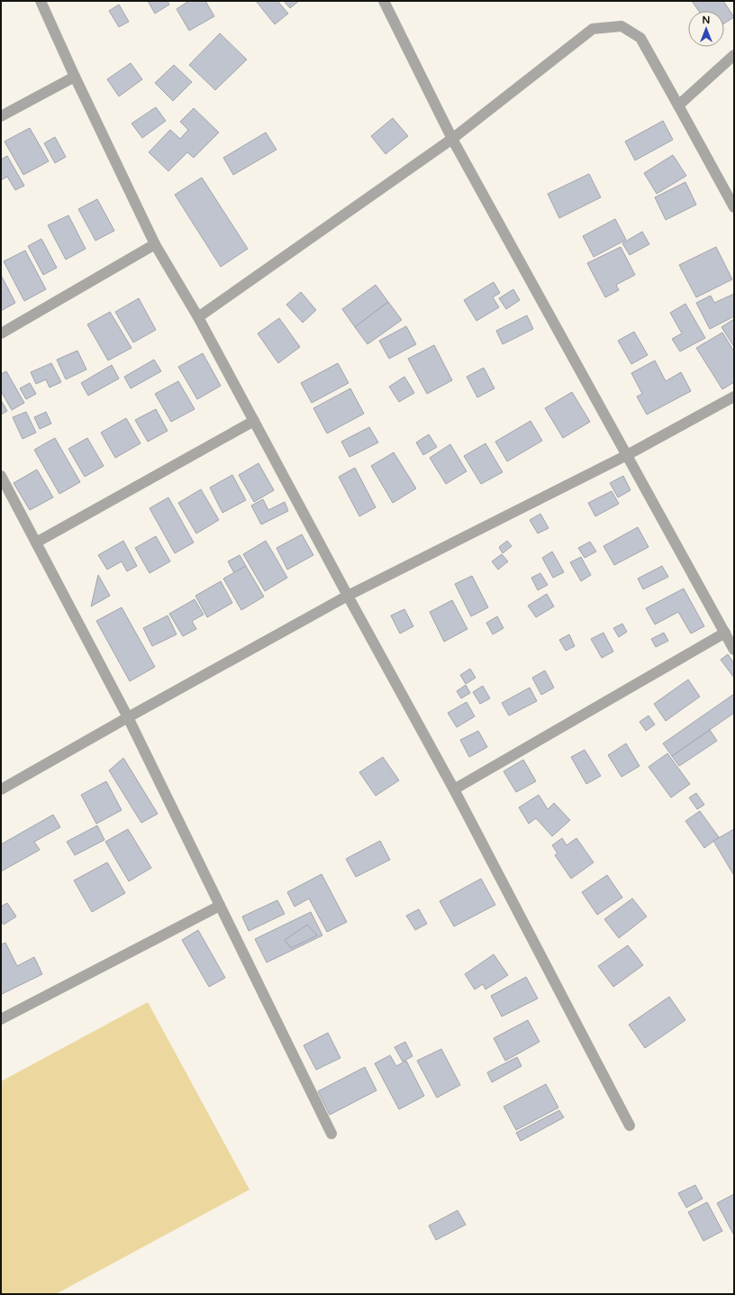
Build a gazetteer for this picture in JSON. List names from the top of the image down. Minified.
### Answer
{"north":"top"}
